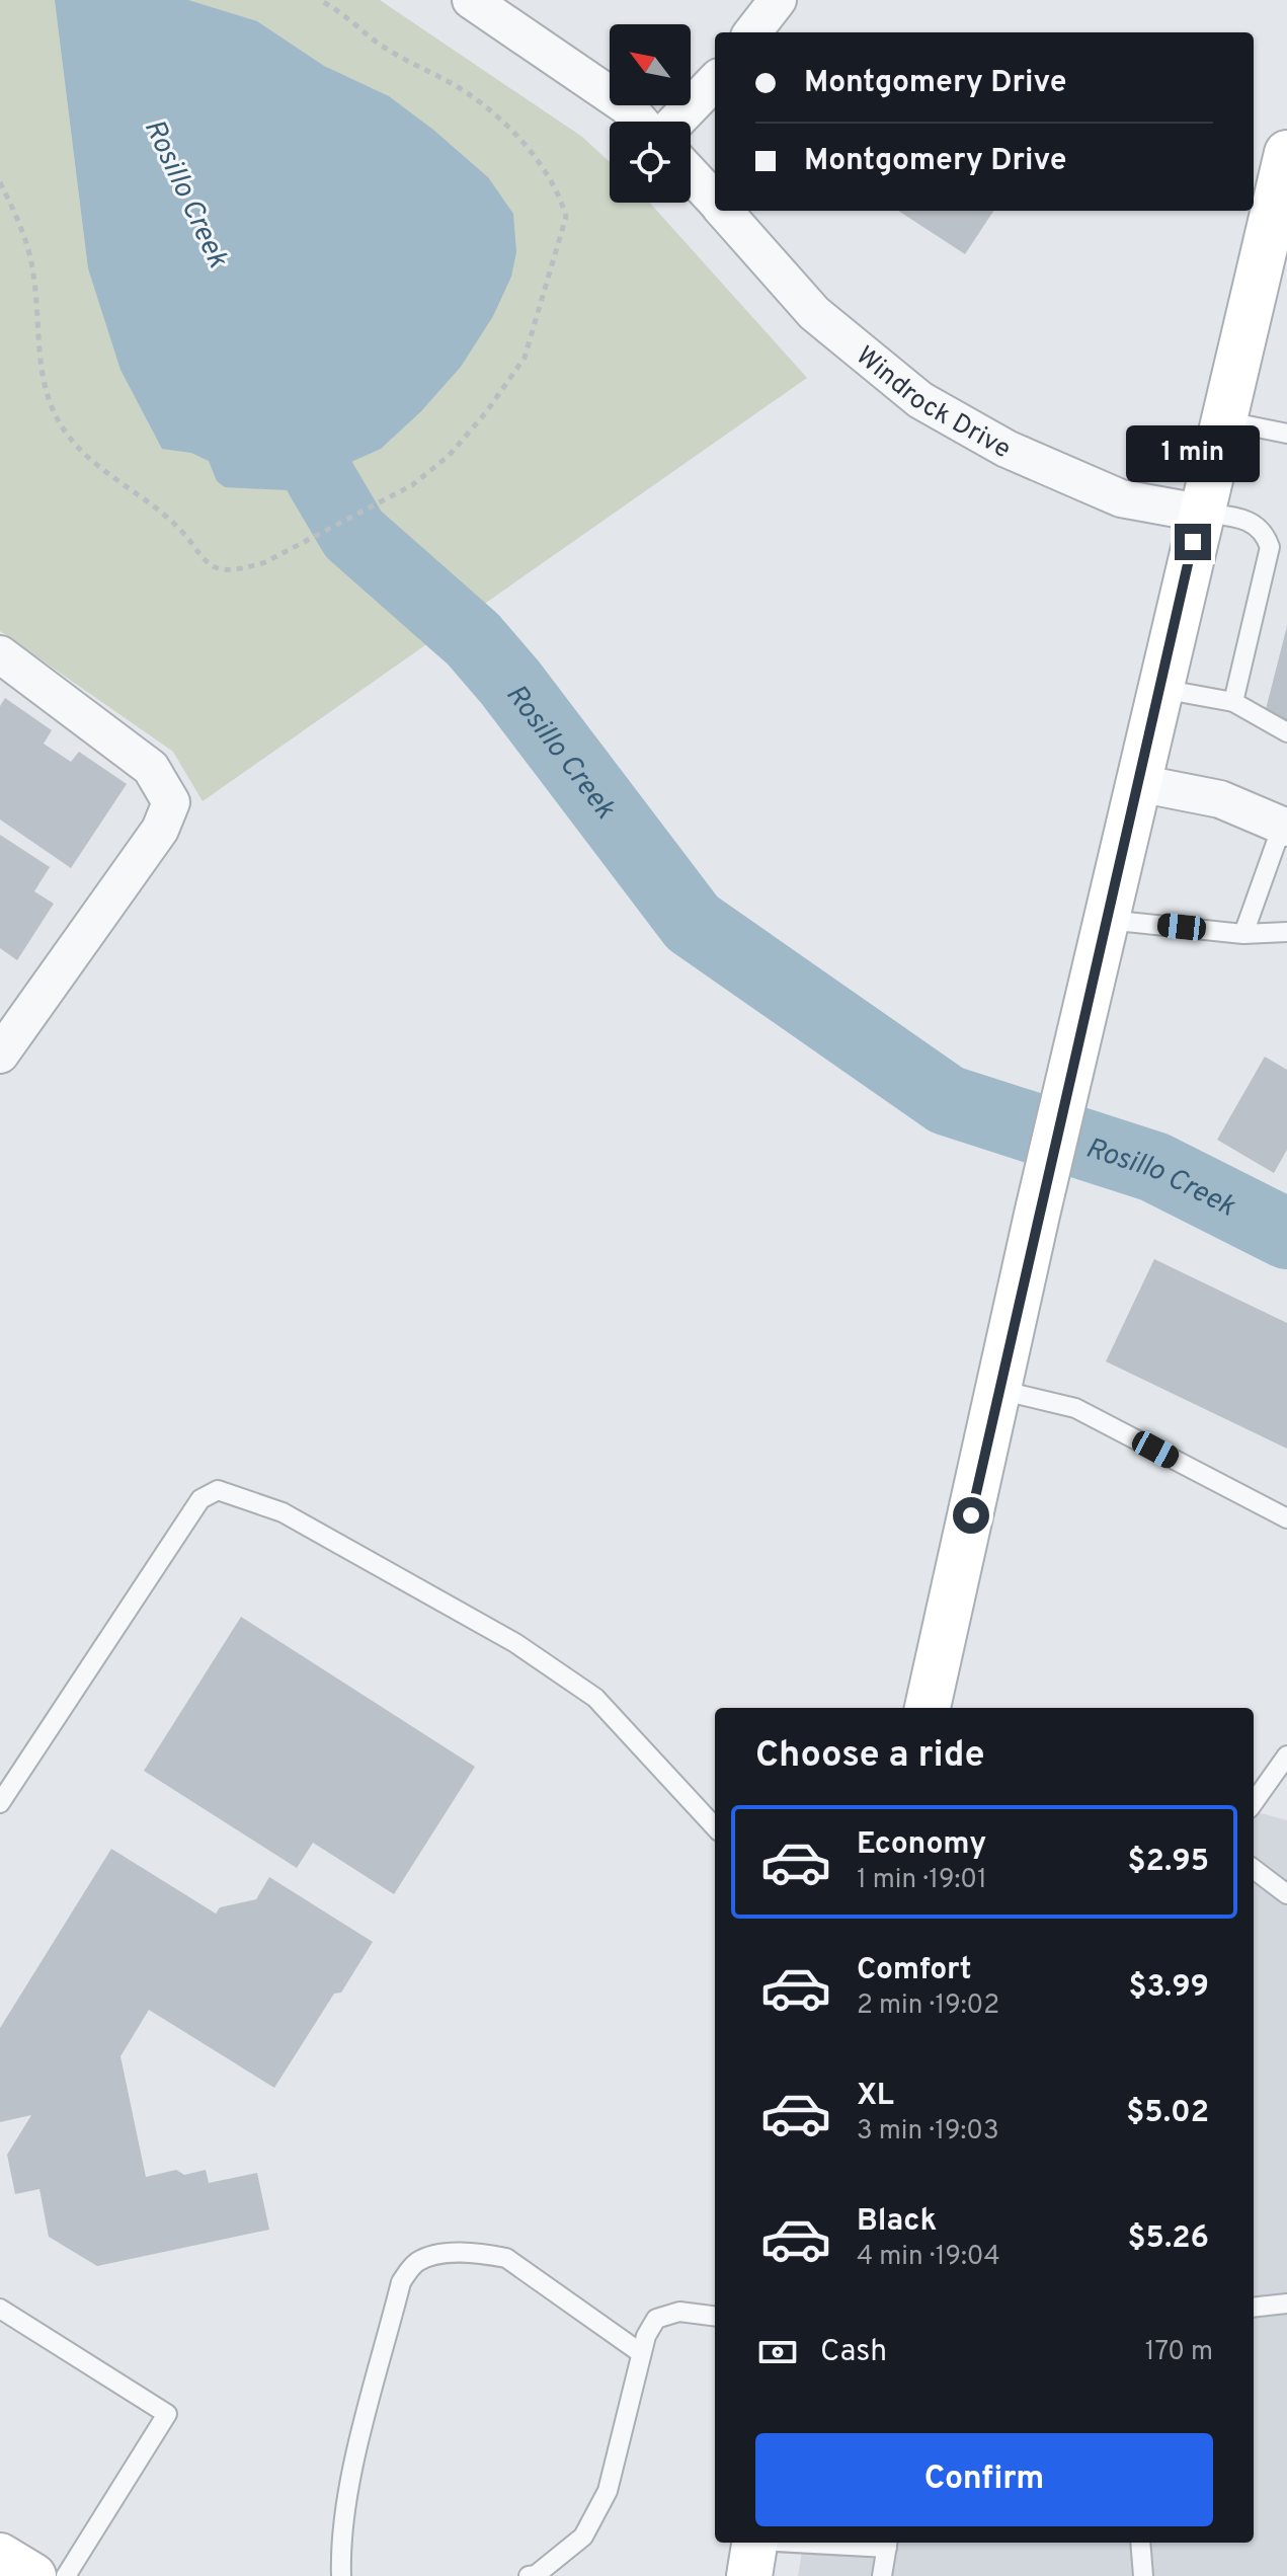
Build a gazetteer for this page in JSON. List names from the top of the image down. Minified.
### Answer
{"streets":{"street":["Windrock Drive"]},"water":["Rosillo Creek"],"north":"top left","page":{"banner":["Montgomery Drive","Montgomery Drive"],"bubble":"1 min","heading":"Choose a ride","list":[{"name":"Economy","note":"1 min · 19:01","value":"$2.95"},{"name":"Comfort","note":"2 min · 19:02","value":"$3.99"},{"name":"XL","note":"3 min · 19:03","value":"$5.02"},{"name":"Black","note":"4 min · 19:04","value":"$5.26"}],"pay":["Cash","170 m"],"buttons":"Confirm"}}
